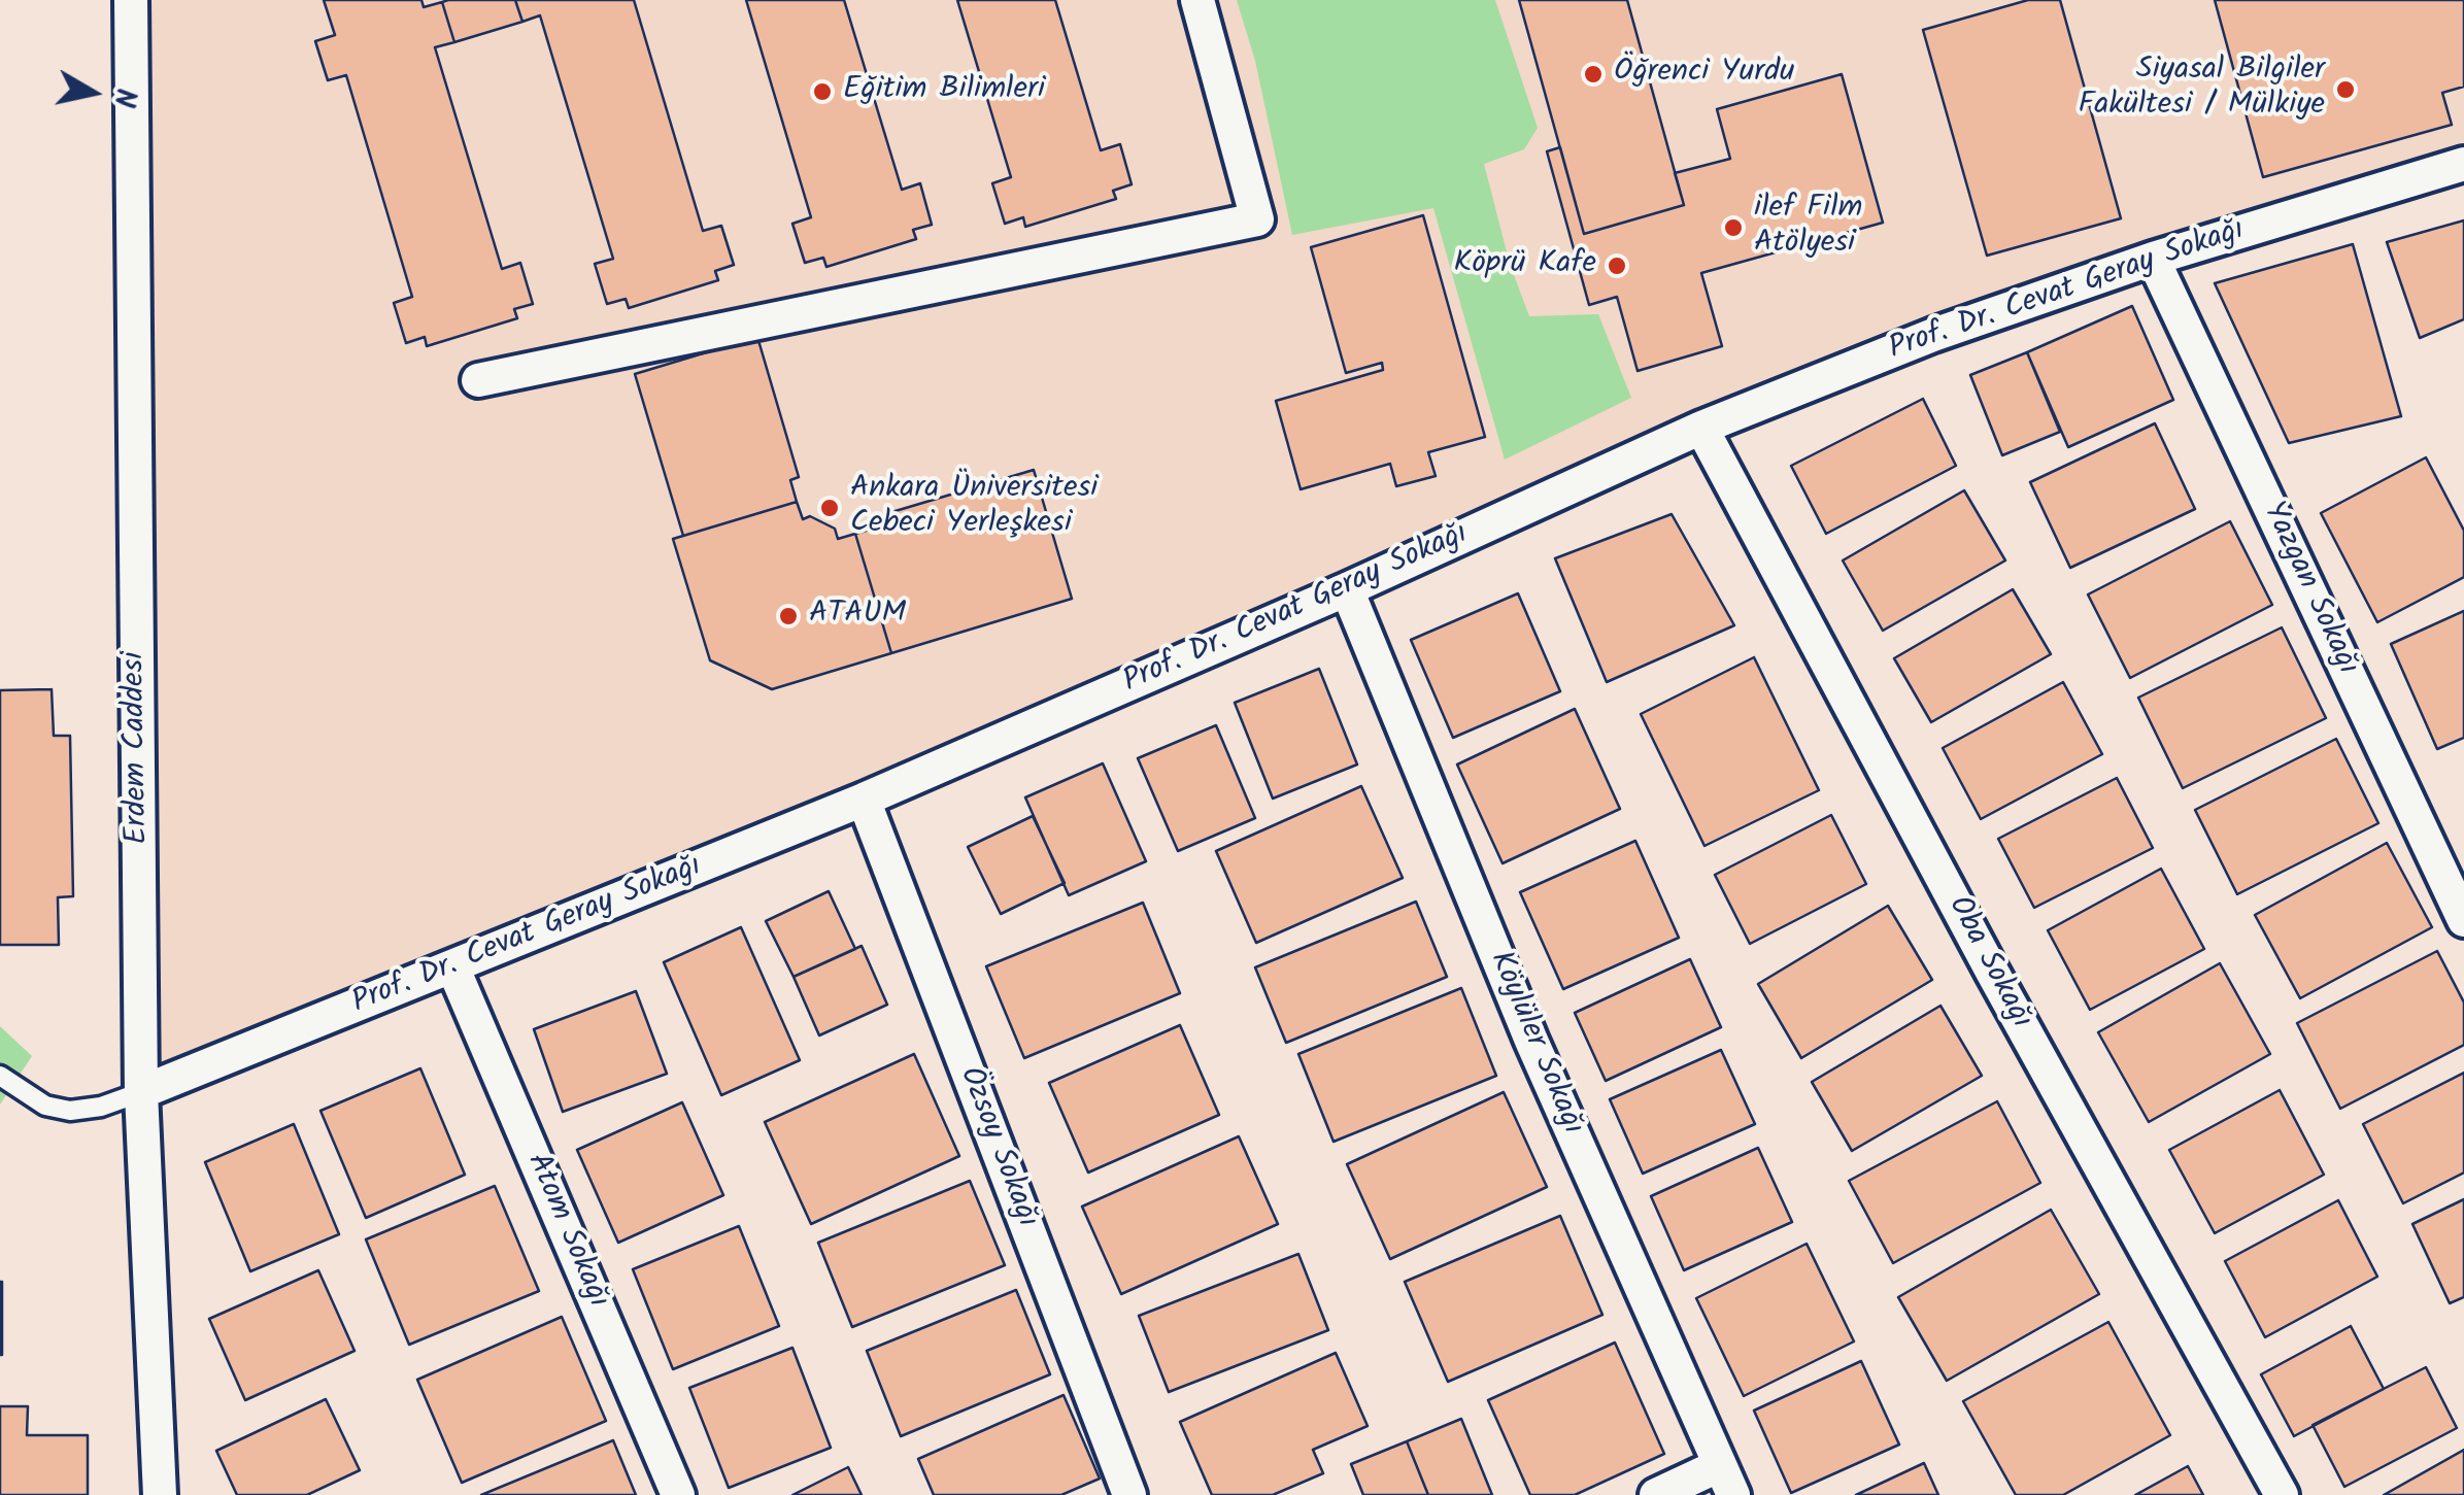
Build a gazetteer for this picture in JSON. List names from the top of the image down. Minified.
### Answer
{"streets":{"street":["Prof. Dr. Cevat Geray Sokağı","Yazgan Sokağı","Erdem Caddesi","Oba Sokağı","Köylüler Sokağı","Özsoy Sokağı","Atom Sokağı"]},"crossings":[["Prof. Dr. Cevat Geray Sokağı","Yazgan Sokağı"],["Prof. Dr. Cevat Geray Sokağı","Erdem Caddesi"],["Prof. Dr. Cevat Geray Sokağı","Oba Sokağı"],["Prof. Dr. Cevat Geray Sokağı","Köylüler Sokağı"],["Prof. Dr. Cevat Geray Sokağı","Özsoy Sokağı"],["Prof. Dr. Cevat Geray Sokağı","Atom Sokağı"]],"places":["Öğrenci Yurdu","Siyasal Bilgiler Fakültesi / Mülkiye","Eğitim Bilimleri","ilef Film Atölyesi","Köprü Kafe","Ankara Üniversitesi Cebeci Yerleşkesi","ATAUM"],"north":"right"}
